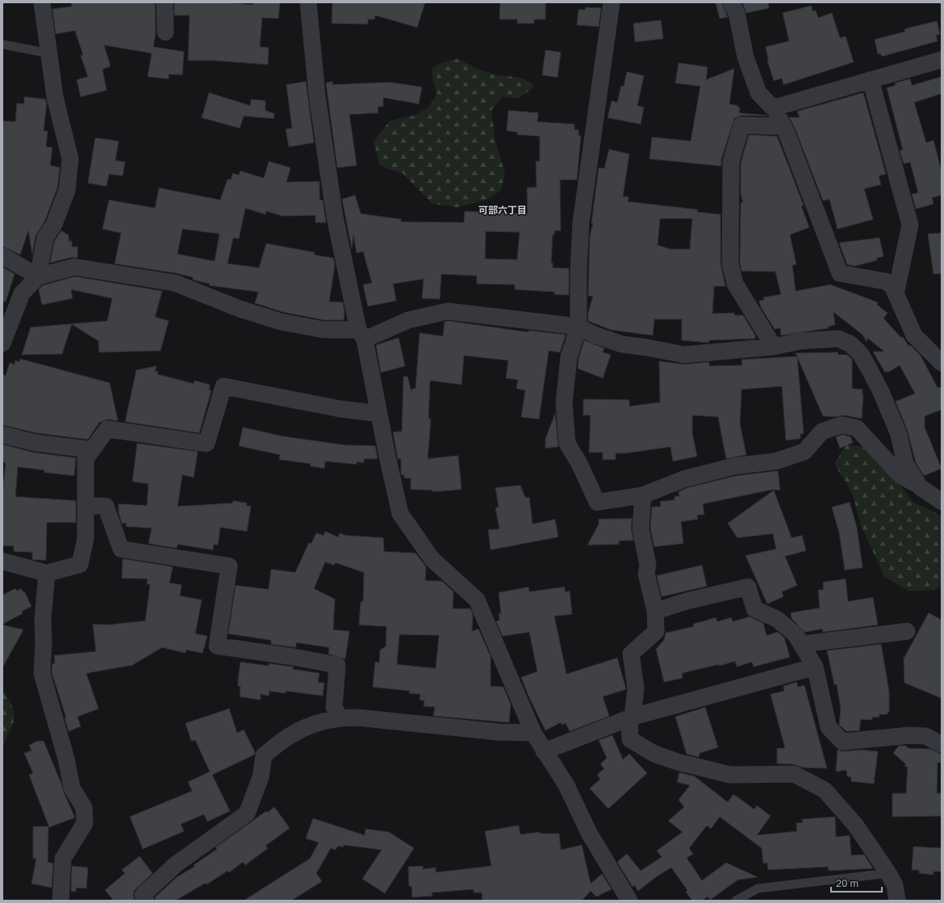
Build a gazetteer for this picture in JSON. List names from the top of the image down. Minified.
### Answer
{"districts":["可部六丁目"],"scale_bar":"20 m"}
